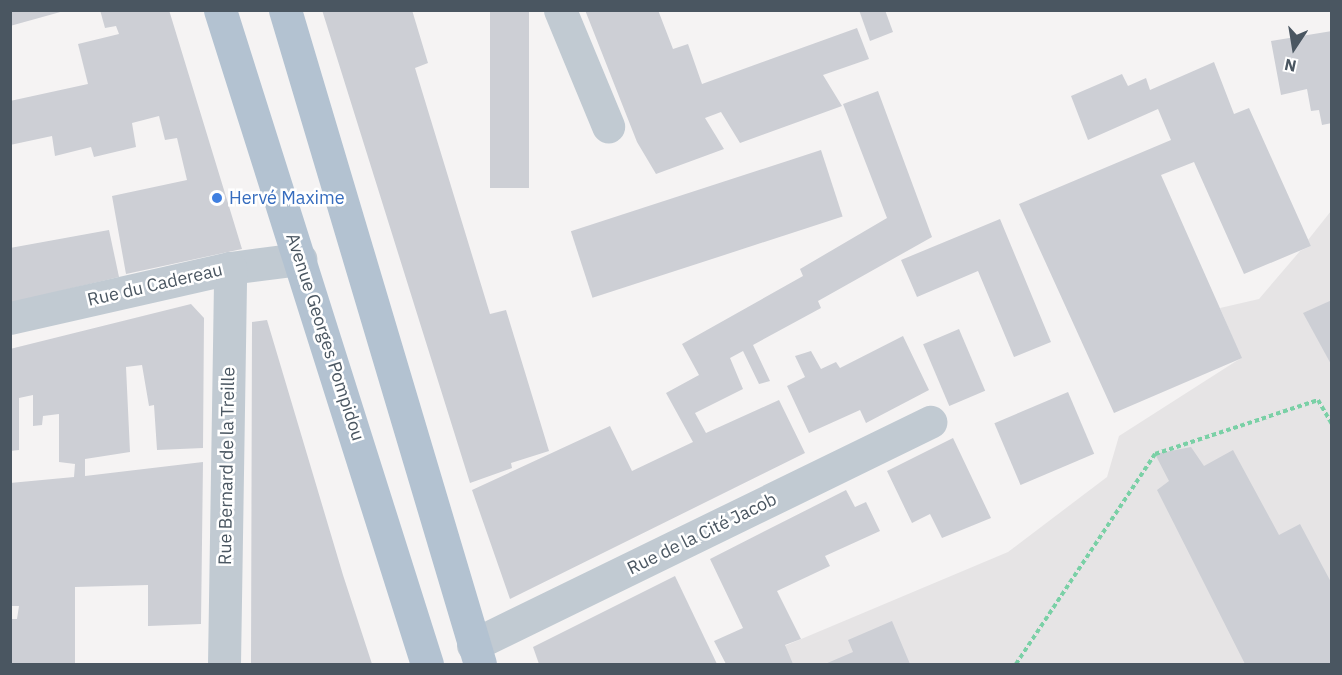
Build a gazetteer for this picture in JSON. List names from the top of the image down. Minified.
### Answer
{"streets":{"main road":["Avenue Georges Pompidou"],"street":["Rue du Cadereau","Rue Bernard de la Treille","Rue de la Cité Jacob"]},"crossings":[["Rue du Cadereau","Avenue Georges Pompidou"],["Rue du Cadereau","Rue Bernard de la Treille"]],"places":["Hervé Maxime"],"north":"bottom"}
